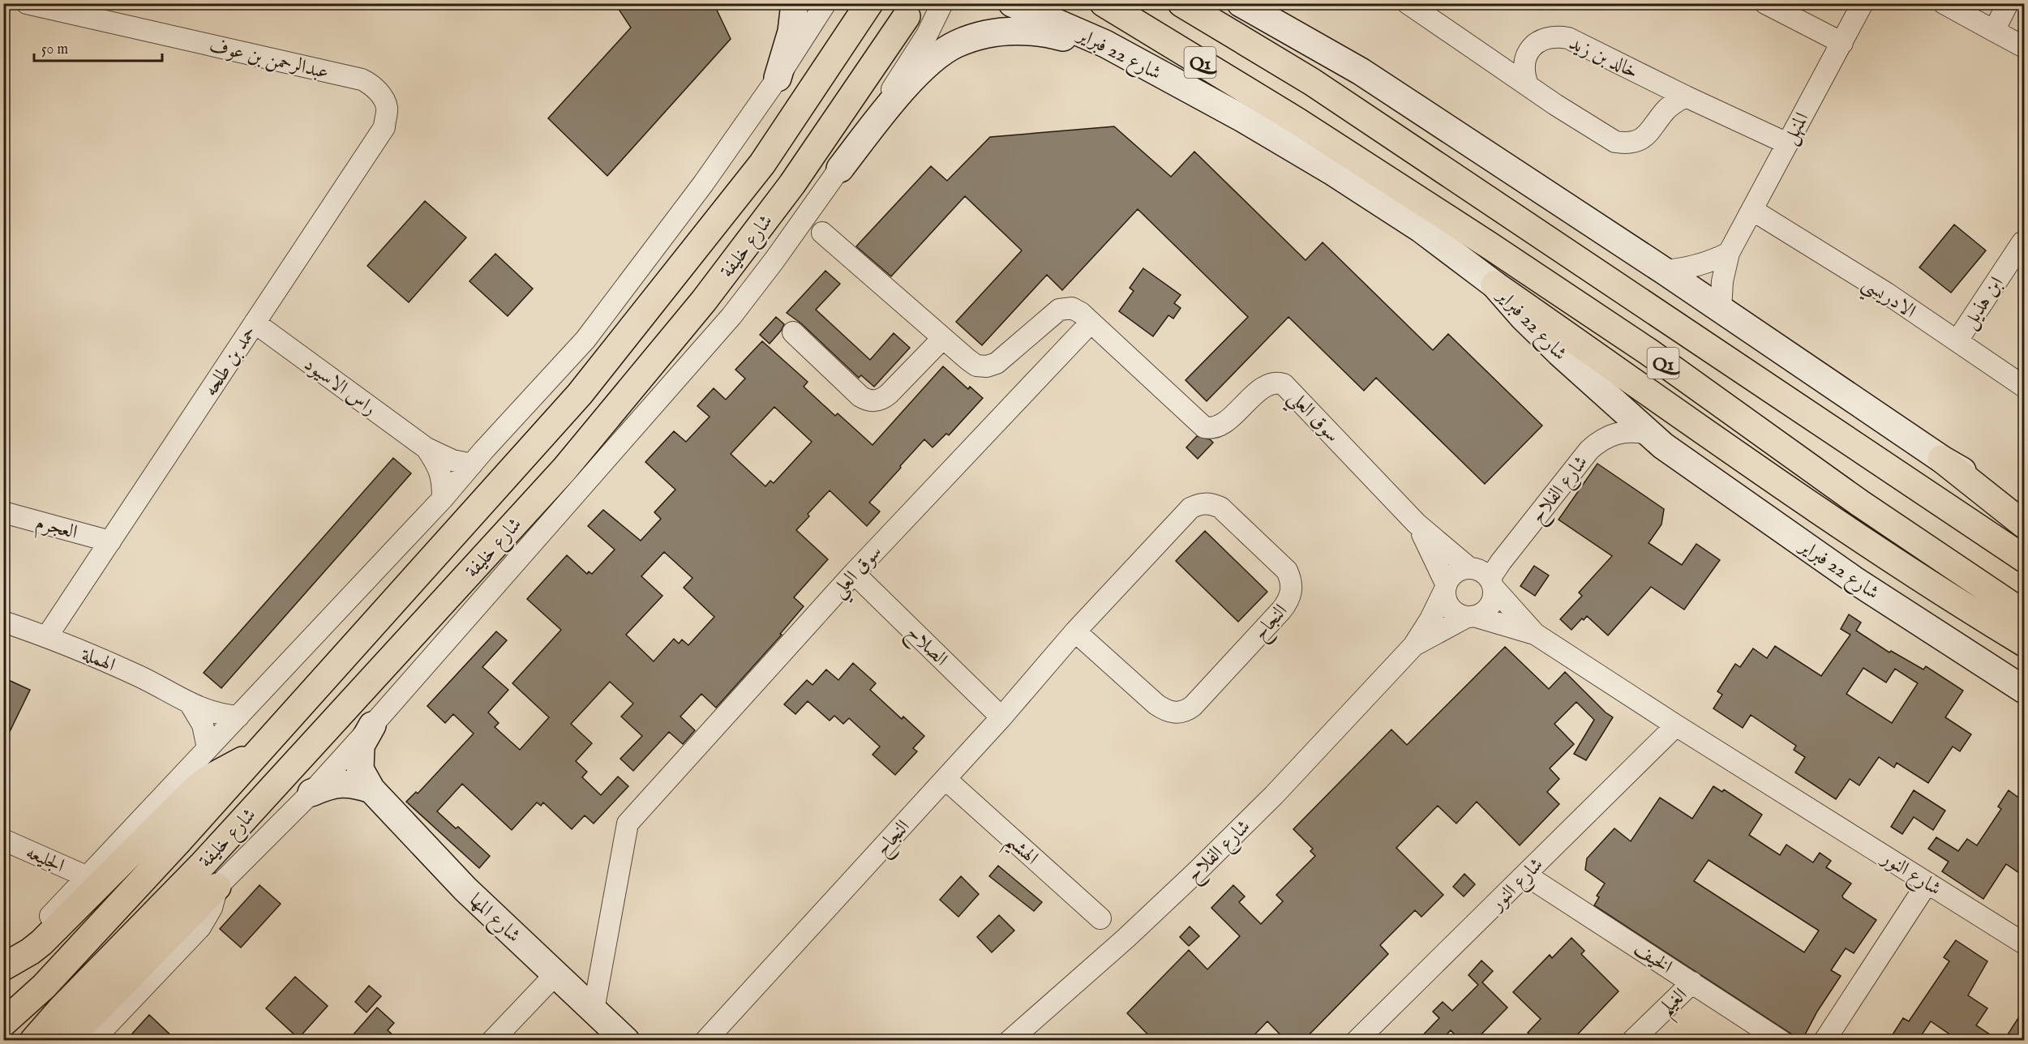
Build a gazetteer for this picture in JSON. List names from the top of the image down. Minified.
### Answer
{"streets":{"main road":["شارع 22 فبراير","Q1","شارع خليفة","شارع المها"],"street":["خالد بن زيد","عبدالرحمن بن عوف","المنهل","الادريسي","ابن هذيل","حمد بن طلحه","راس الاسيود","سوق العلي","شارع الفلاح","العجرم","النجاح","الصلاح","الهملة","الهشيم","الجليعه","شارع النور","الخيف","الغيلم"]},"crossings":[["شارع 22 فبراير","شارع الفلاح"],["خالد بن زيد","المنهل"],["عبدالرحمن بن عوف","حمد بن طلحه"],["المنهل","الادريسي"],["شارع خليفة","شارع المها"],["الادريسي","ابن هذيل"],["حمد بن طلحه","راس الاسيود"],["حمد بن طلحه","العجرم"],["حمد بن طلحه","الهملة"],["سوق العلي","شارع الفلاح"],["سوق العلي","الصلاح"],["سوق العلي","شارع النور"],["سوق العلي","شارع المها"],["شارع الفلاح","شارع النور"],["النجاح","الصلاح"],["النجاح","الهشيم"],["شارع النور","الخيف"],["الخيف","الغيلم"]],"scale_bar":"50 m"}
